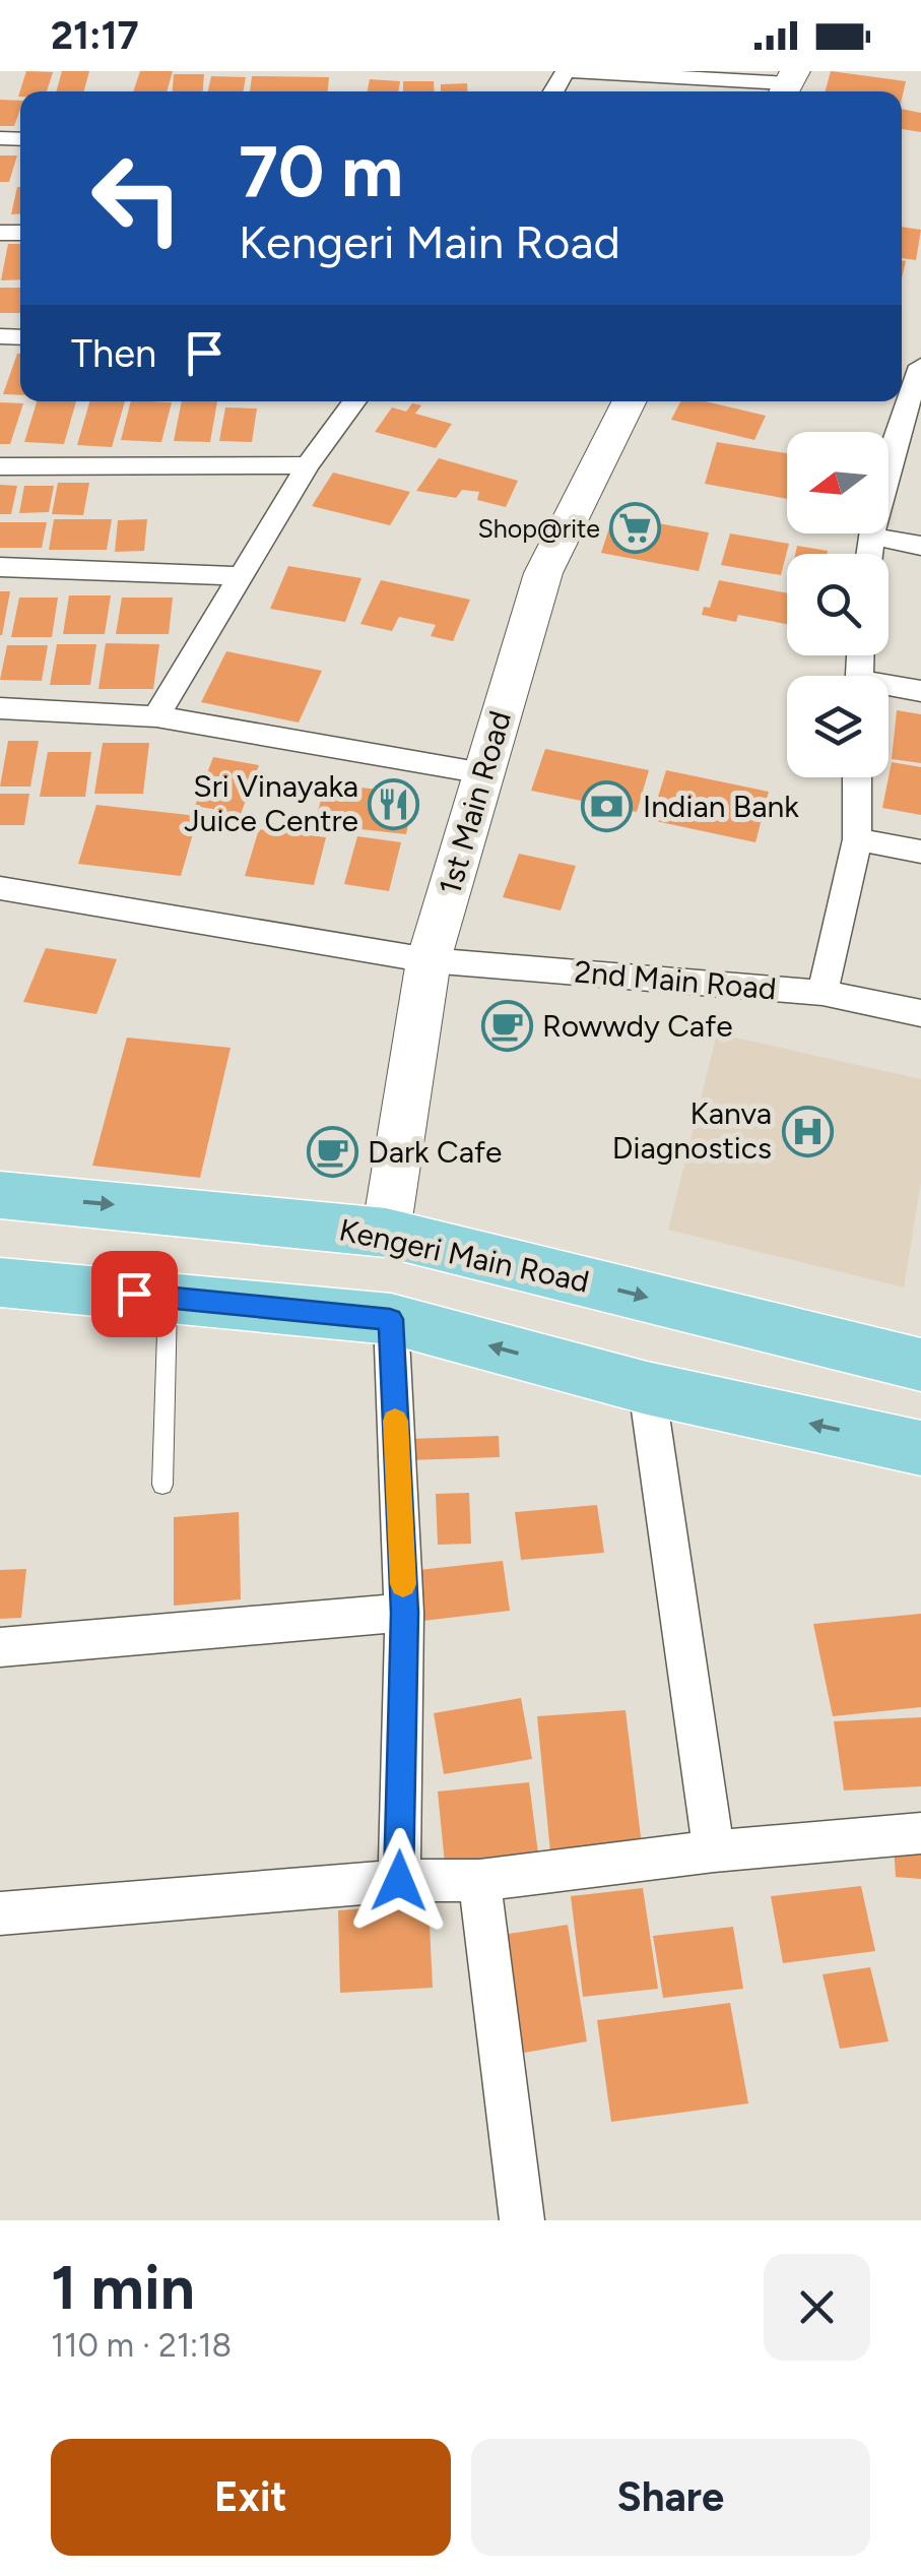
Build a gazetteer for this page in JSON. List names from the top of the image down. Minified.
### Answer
{"streets":{"main road":["1st Main Road","Kengeri Main Road"],"street":["2nd Main Road"]},"crossings":[["1st Main Road","2nd Main Road"],["1st Main Road","Kengeri Main Road"]],"places":{"supermarket":["Shop@rite"],"restaurant":["Sri Vinayaka Juice Centre"],"bank":["Indian Bank"],"cafe":["Rowwdy Cafe","Dark Cafe"],"hospital":["Kanva Diagnostics"]},"north":"left","page":{"status":"21:17","turn":["70 m","Kengeri Main Road"],"then":"Then","heading":["1 min","110 m · 21:18"],"buttons":["Exit","Share"]}}
